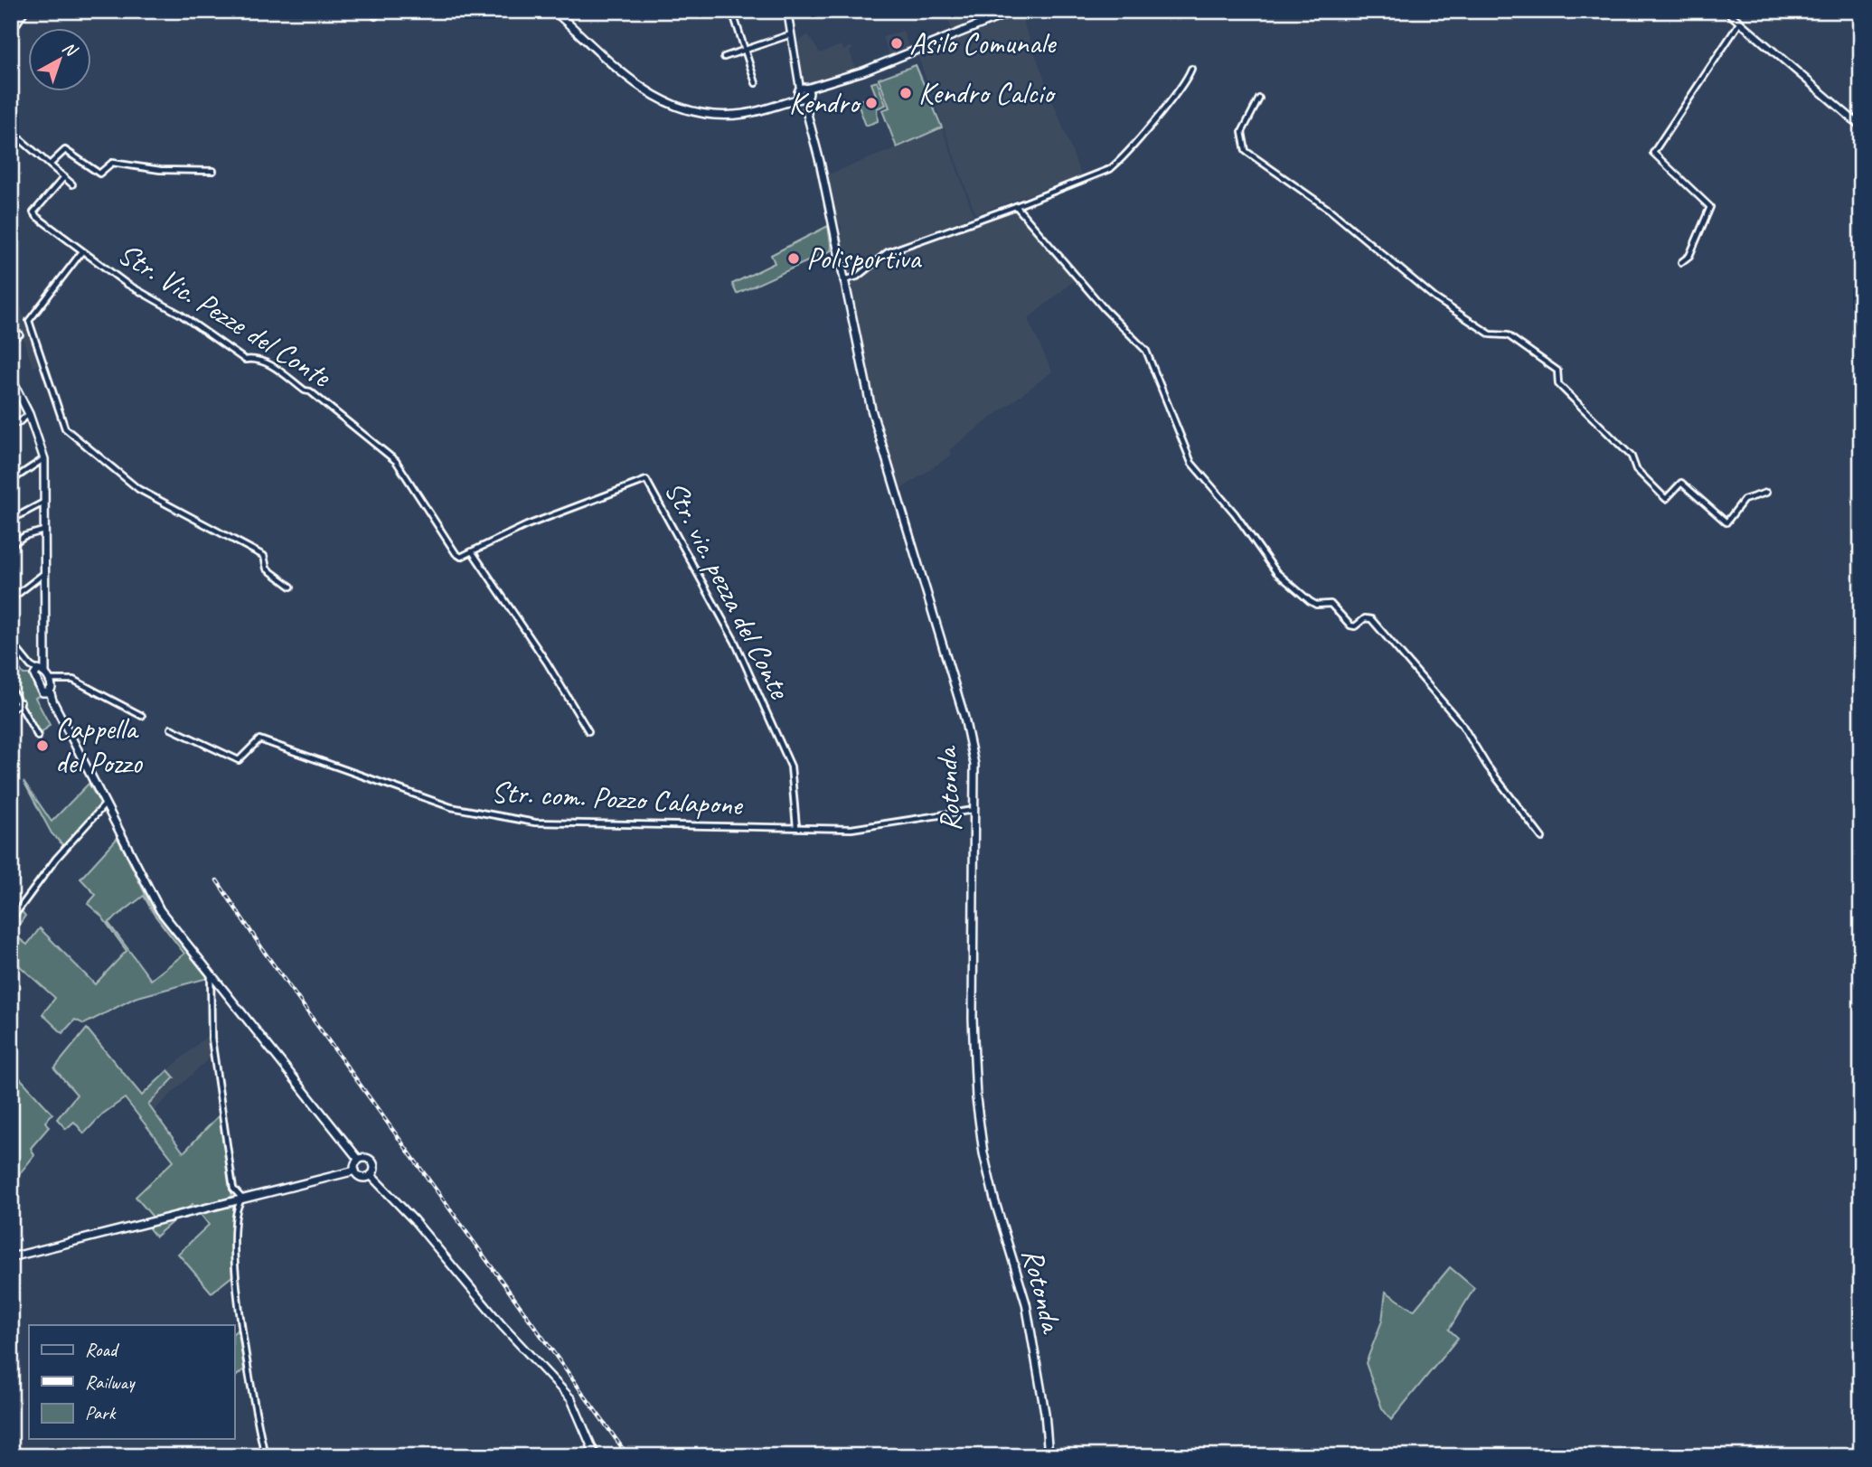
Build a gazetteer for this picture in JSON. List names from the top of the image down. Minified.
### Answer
{"streets":{"main road":["Rotonda"],"street":["Str. Vic. Pezze del Conte","Str. vic. pezza del Conte","Str. com. Pozzo Calapone"]},"crossings":[["Str. Vic. Pezze del Conte","Str. vic. pezza del Conte"],["Str. vic. pezza del Conte","Str. com. Pozzo Calapone"],["Rotonda","Str. com. Pozzo Calapone"]],"places":["Asilo Comunale","Kendro Calcio","Kendro","Polisportiva","Cappella del Pozzo"],"legend":["Road","Railway","Park"],"north":"top right"}
